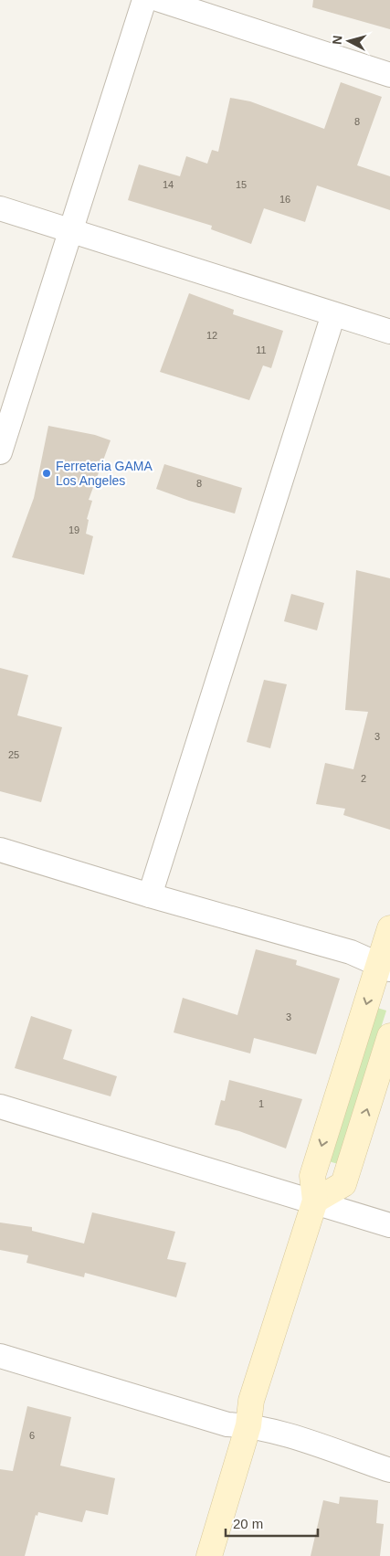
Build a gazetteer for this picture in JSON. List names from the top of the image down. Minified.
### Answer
{"places":["Ferreteria GAMA Los Angeles"],"house_numbers":["8","14","15","16","12","11","8","19","3","25","2","3","1","6"],"scale_bar":"20 m","north":"left"}
